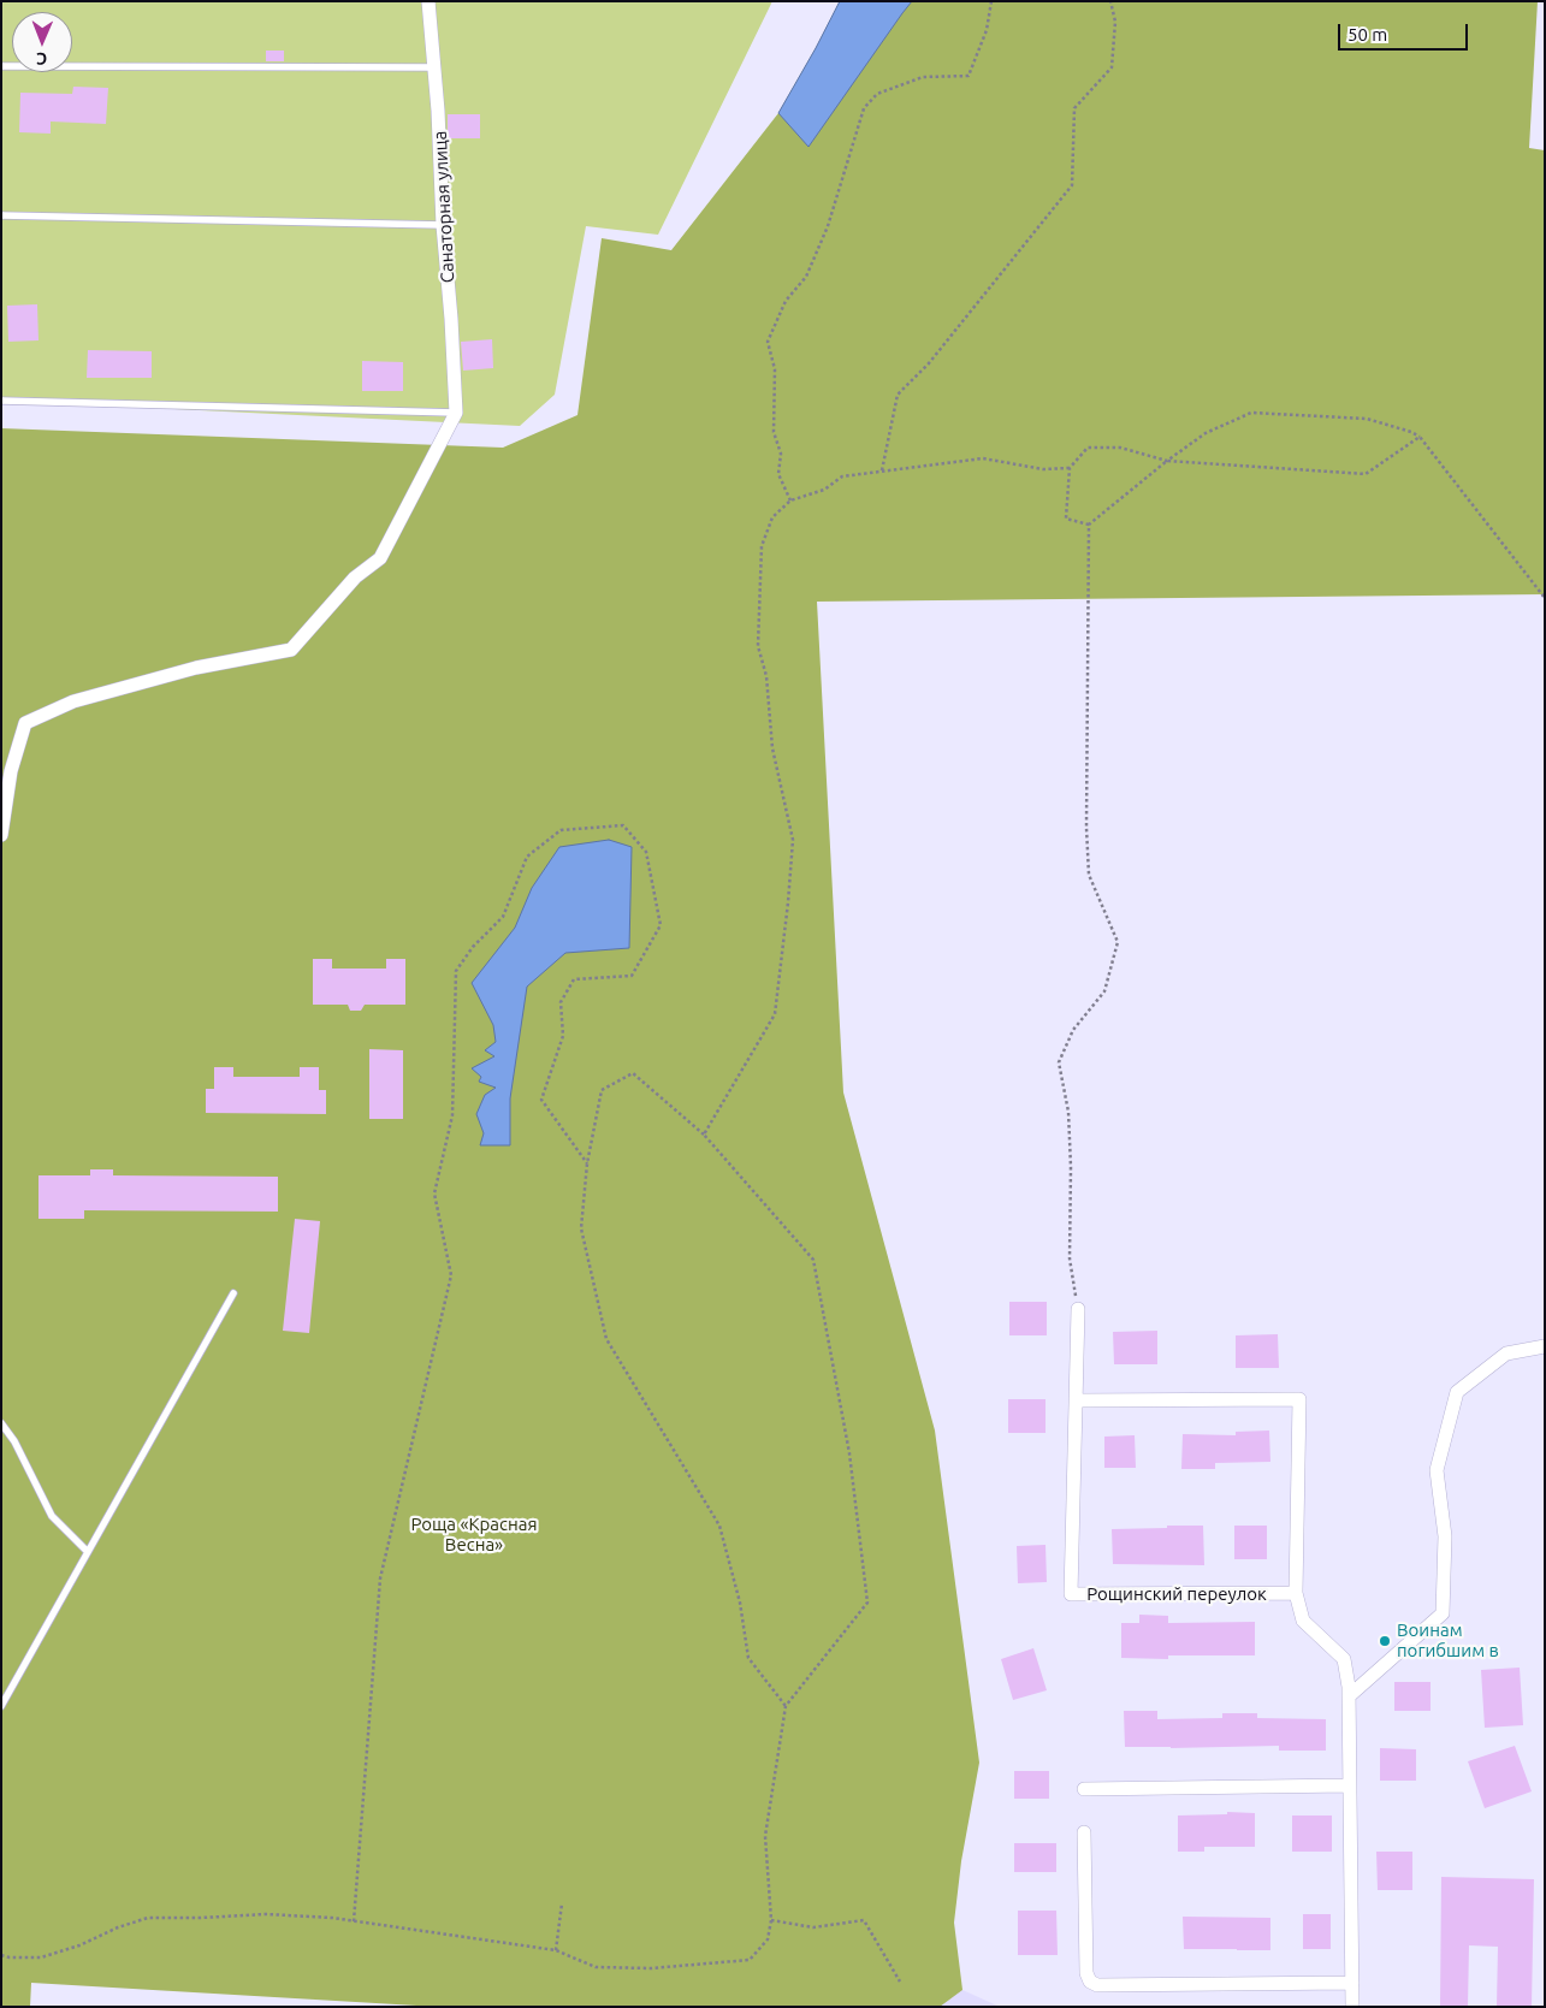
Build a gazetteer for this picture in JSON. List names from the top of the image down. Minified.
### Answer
{"streets":{"street":["Санаторная улица","Рощинский переулок"]},"parks":["Роща «Красная Весна»"],"places":["Воинам погибшим в"],"scale_bar":"50 m","north":"bottom"}
